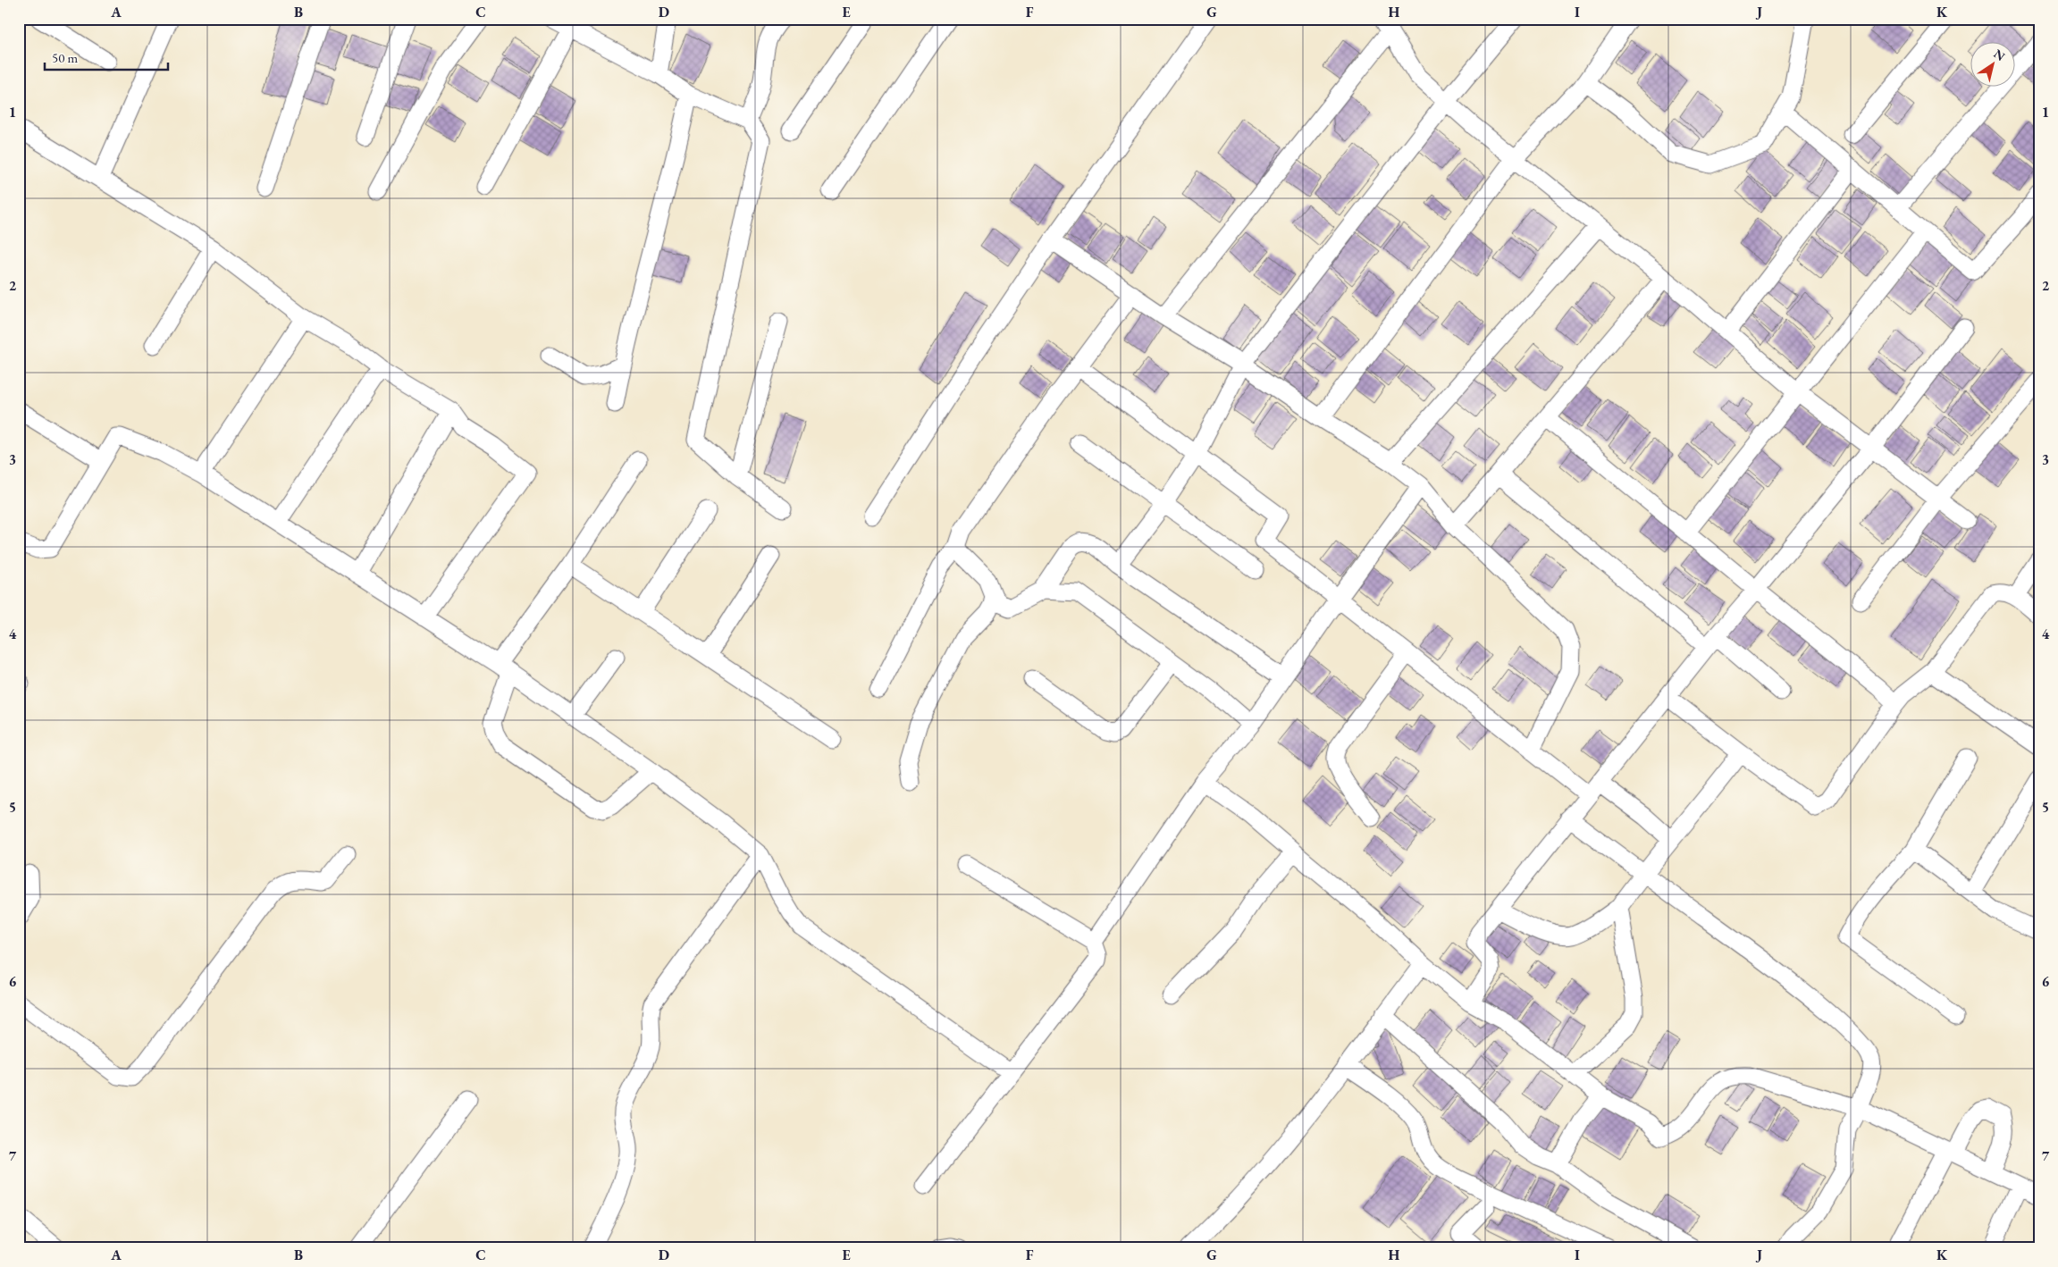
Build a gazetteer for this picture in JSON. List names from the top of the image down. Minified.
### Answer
{"scale_bar":"50 m","north":"top right","grid":{"columns":["A","B","C","D","E","F","G","H","I","J","K"],"rows":["1","2","3","4","5","6","7"]}}
